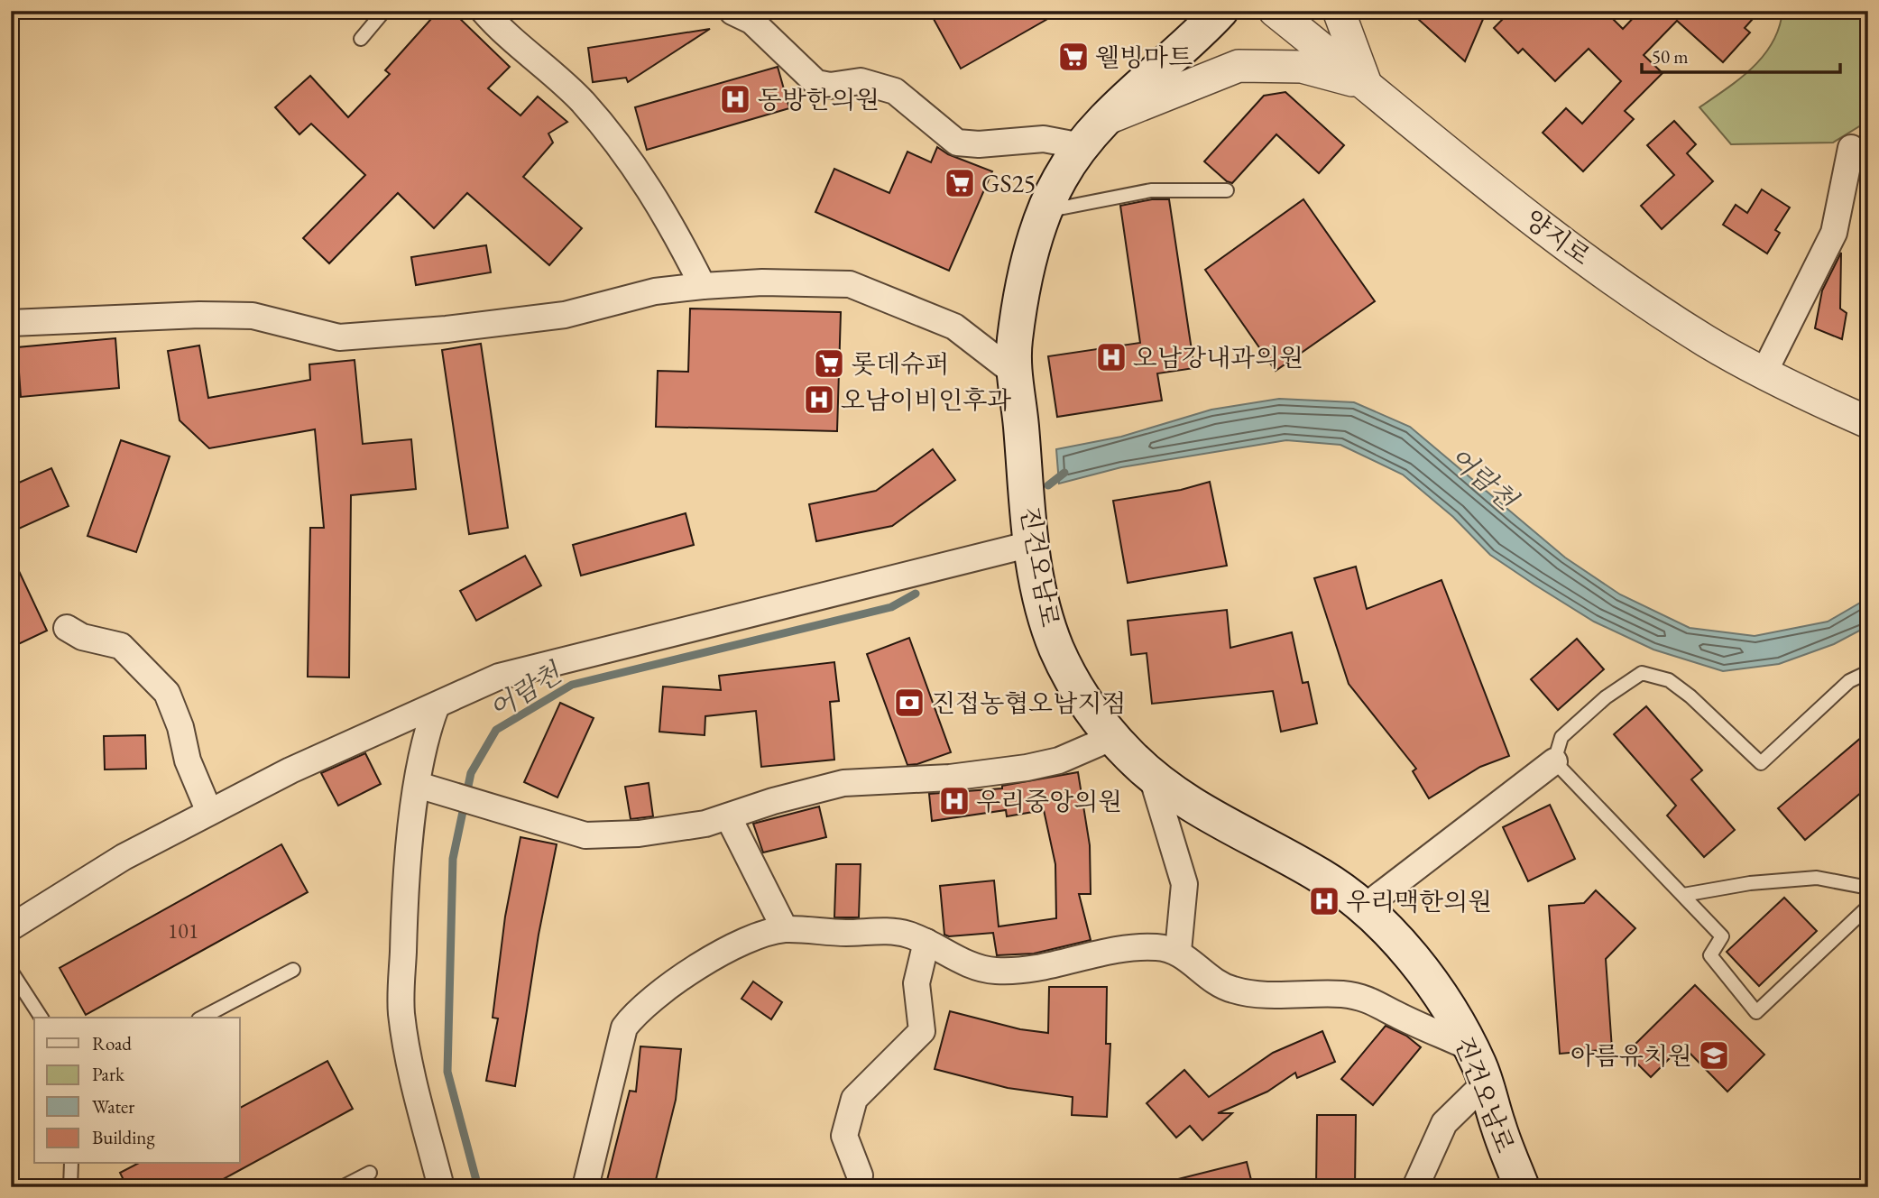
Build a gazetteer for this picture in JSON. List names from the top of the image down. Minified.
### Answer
{"streets":{"main road":["진건오남로"],"street":["양지로"]},"water":["어람천"],"places":{"supermarket":["웰빙마트","GS25","롯데슈퍼"],"hospital":["동방한의원","오남강내과의원","오남이비인후과","우리중앙의원","우리맥한의원"],"bank":["진접농협오남지점"],"school or university":["아름유치원"]},"house_numbers":["101"],"legend":["Road","Park","Water","Building"],"scale_bar":"50 m"}
